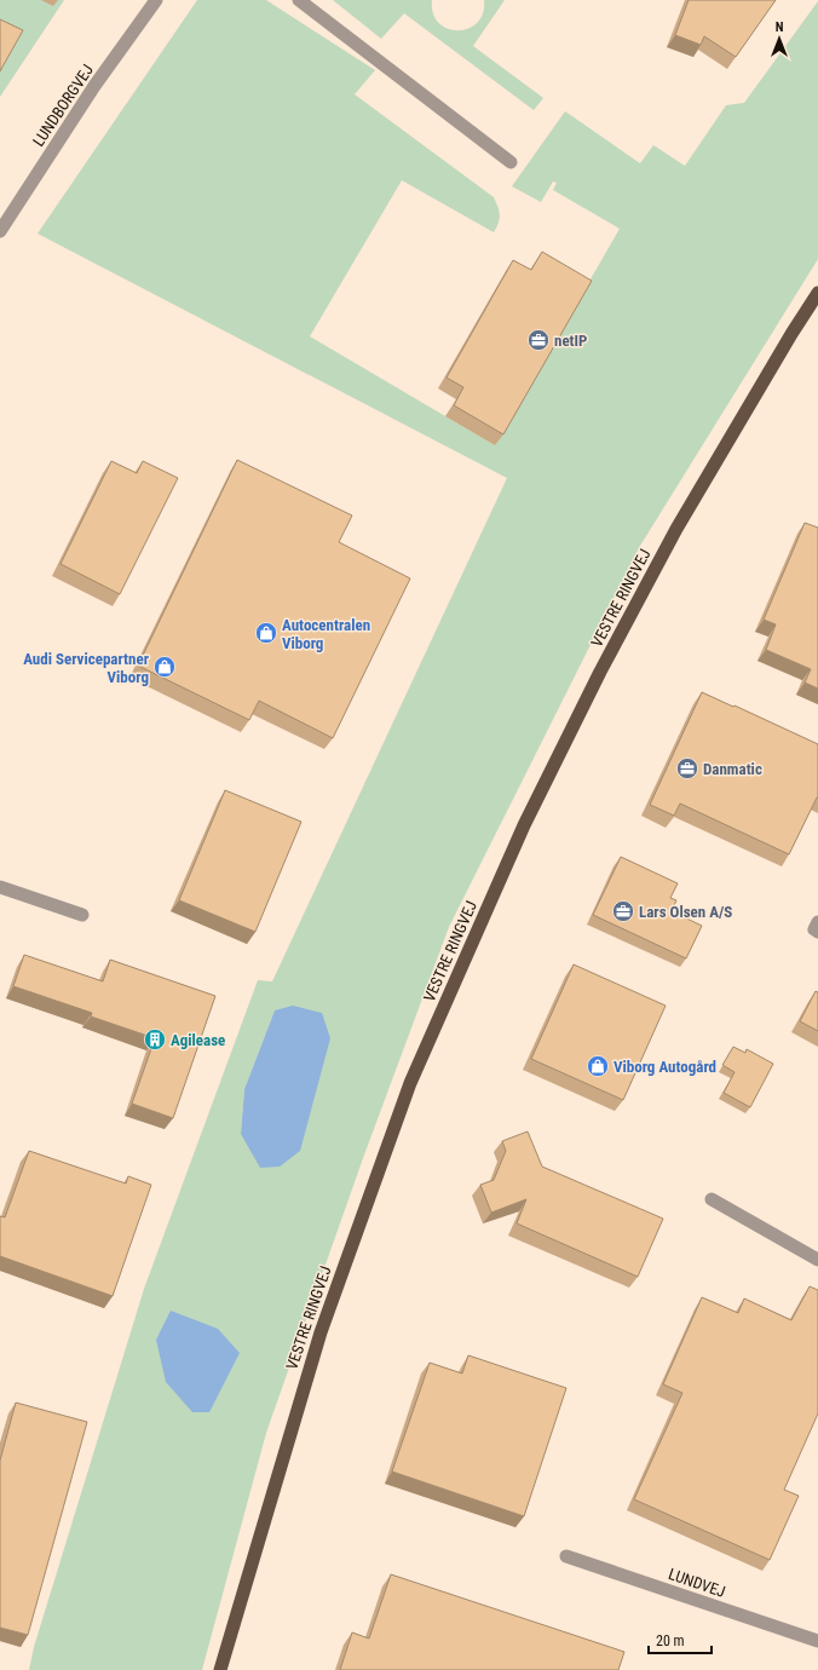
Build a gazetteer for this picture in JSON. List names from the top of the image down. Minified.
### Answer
{"streets":{"main road":["VESTRE RINGVEJ"],"street":["LUNDBORGVEJ","LUNDVEJ"]},"places":{"office":["netIP","Danmatic","Lars Olsen A/S"],"shop":["Autocentralen Viborg","Audi Servicepartner Viborg","Viborg Autogård"],"building":["Agilease"]},"scale_bar":"20 m","north":"top"}
